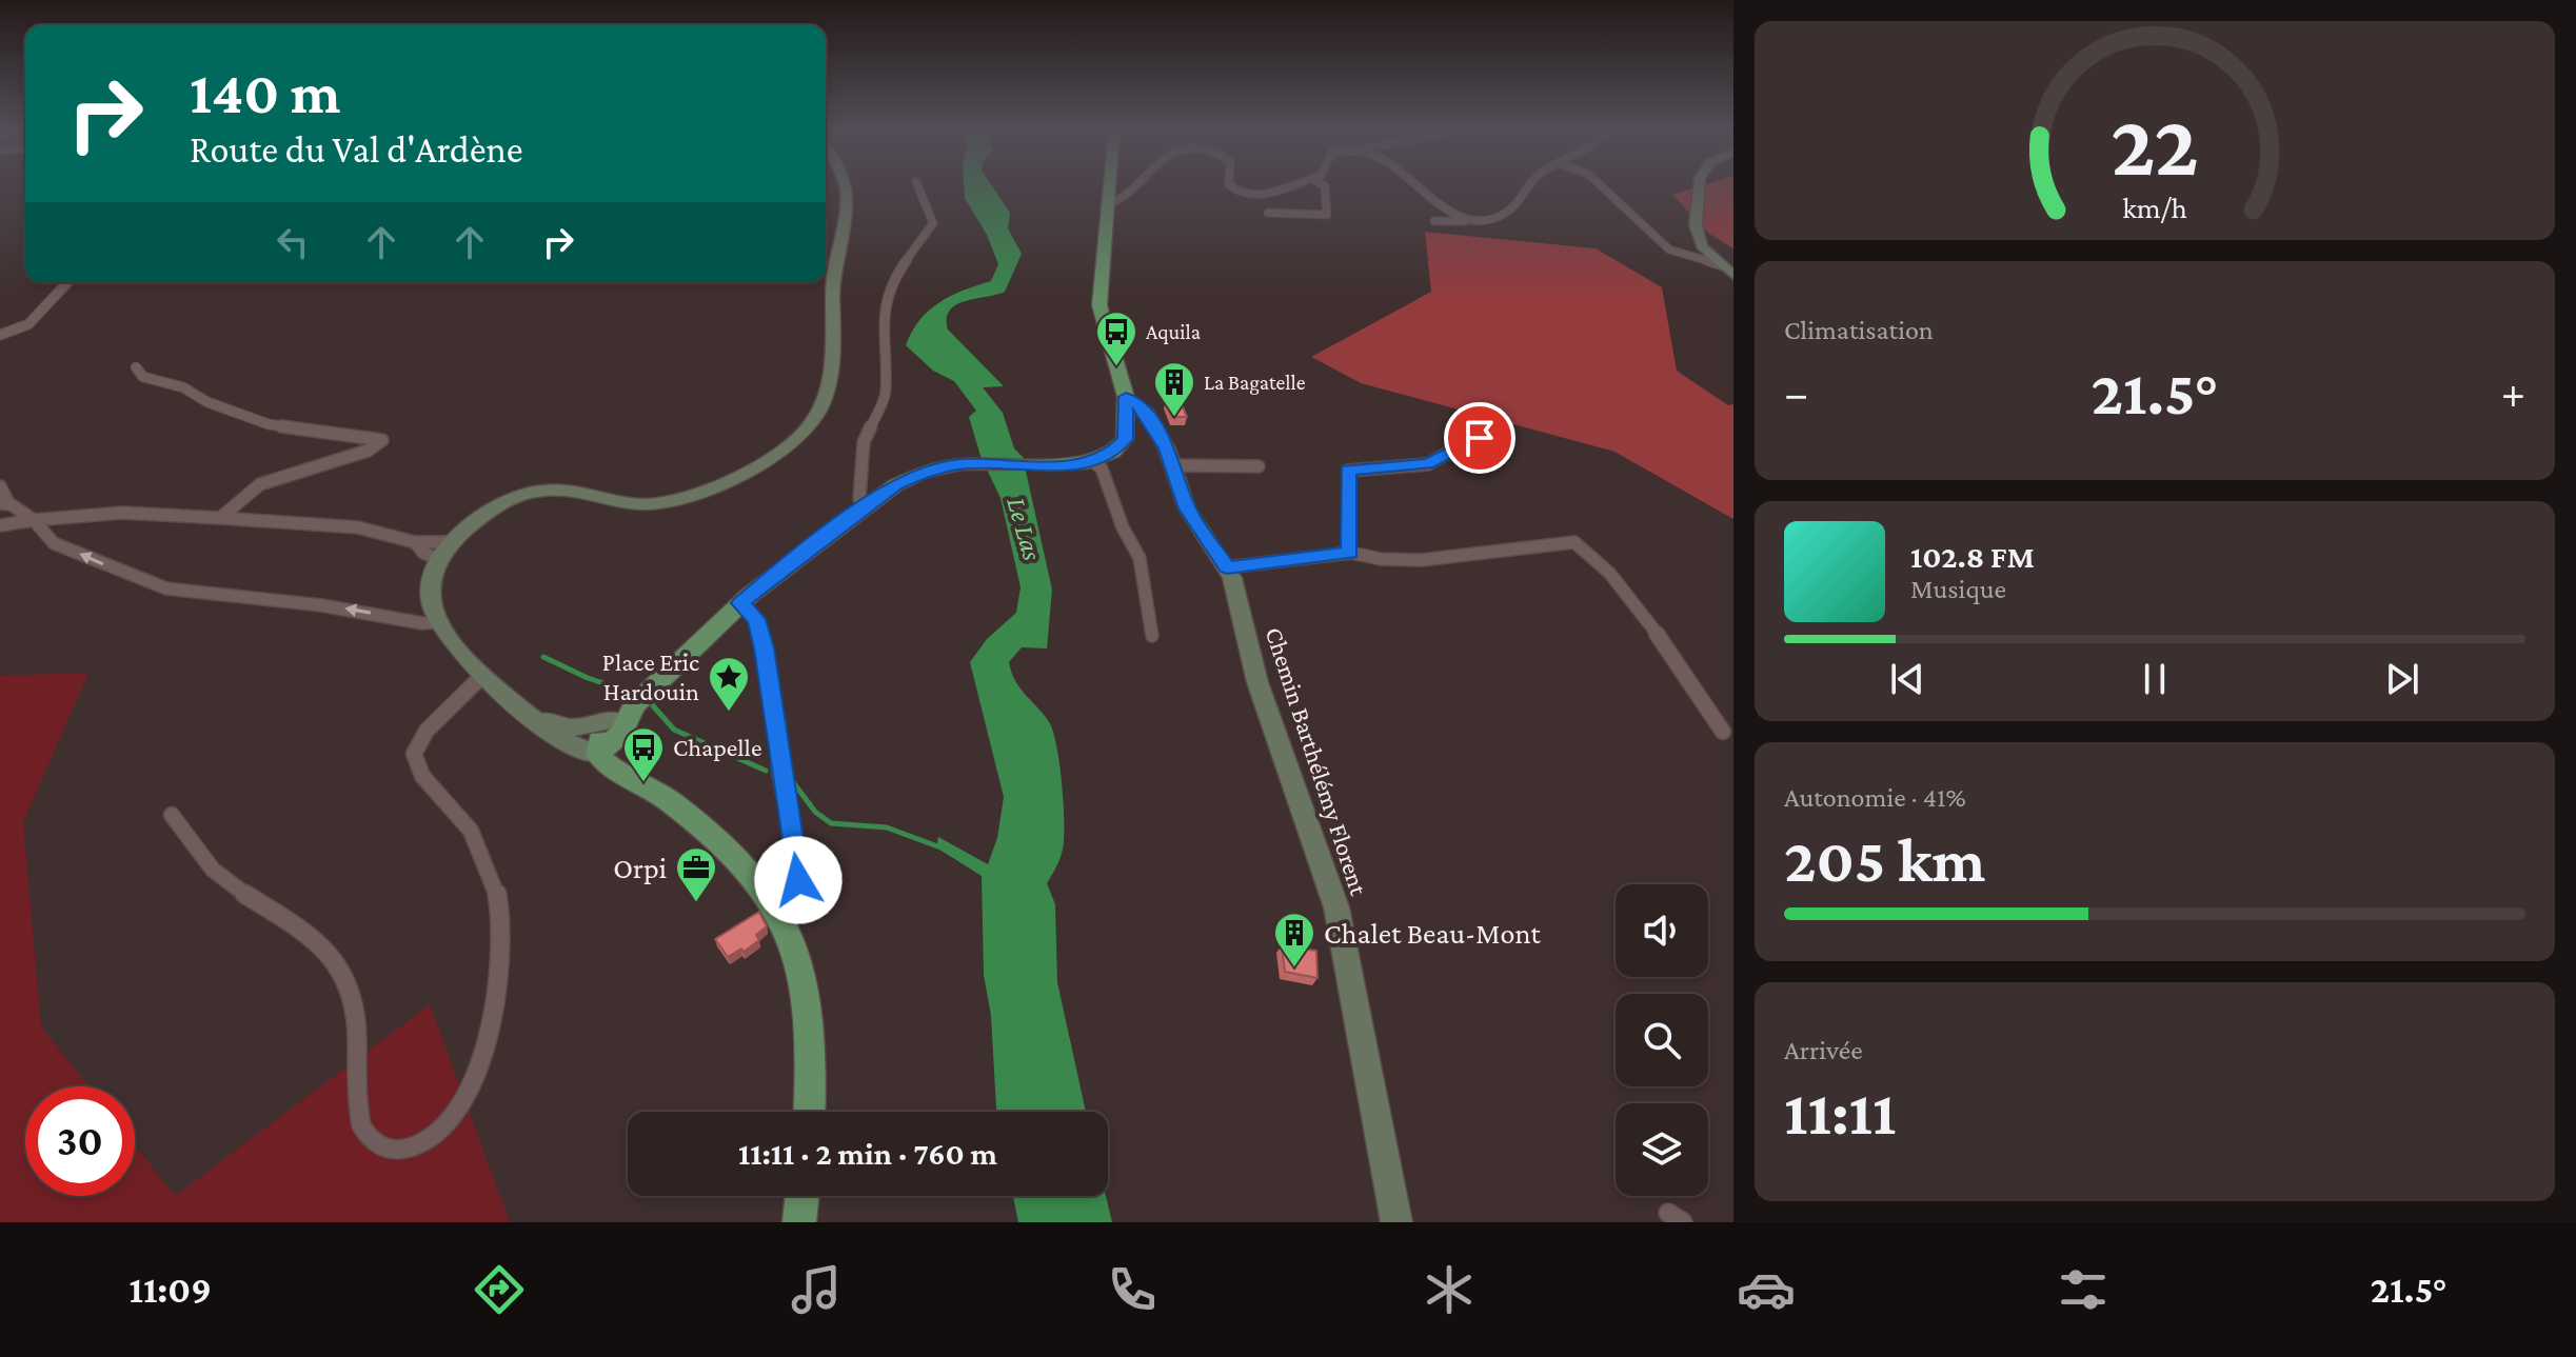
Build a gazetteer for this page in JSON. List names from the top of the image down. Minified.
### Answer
{"streets":{"street":["Chemin Barthélémy Florent"]},"water":["Le Las"],"places":{"bus stop":["Aquila","Chapelle"],"building":["La Bagatelle","Chalet Beau-Mont"],"place":["Place Eric Hardouin"],"office":["Orpi"]},"page":{"turn":["140 m","Route du Val d'Ardène"],"tile":["Climatisation",["Autonomie · 41%","205 km"],["Arrivée","11:11"]],"heat":["−","21.5°","+"],"song":["102.8 FM","Musique"],"limit":"30","trip":"11:11 · 2 min · 760 m","tabs":["11:09","21.5°"],"gauge":["22","km/h"]}}
